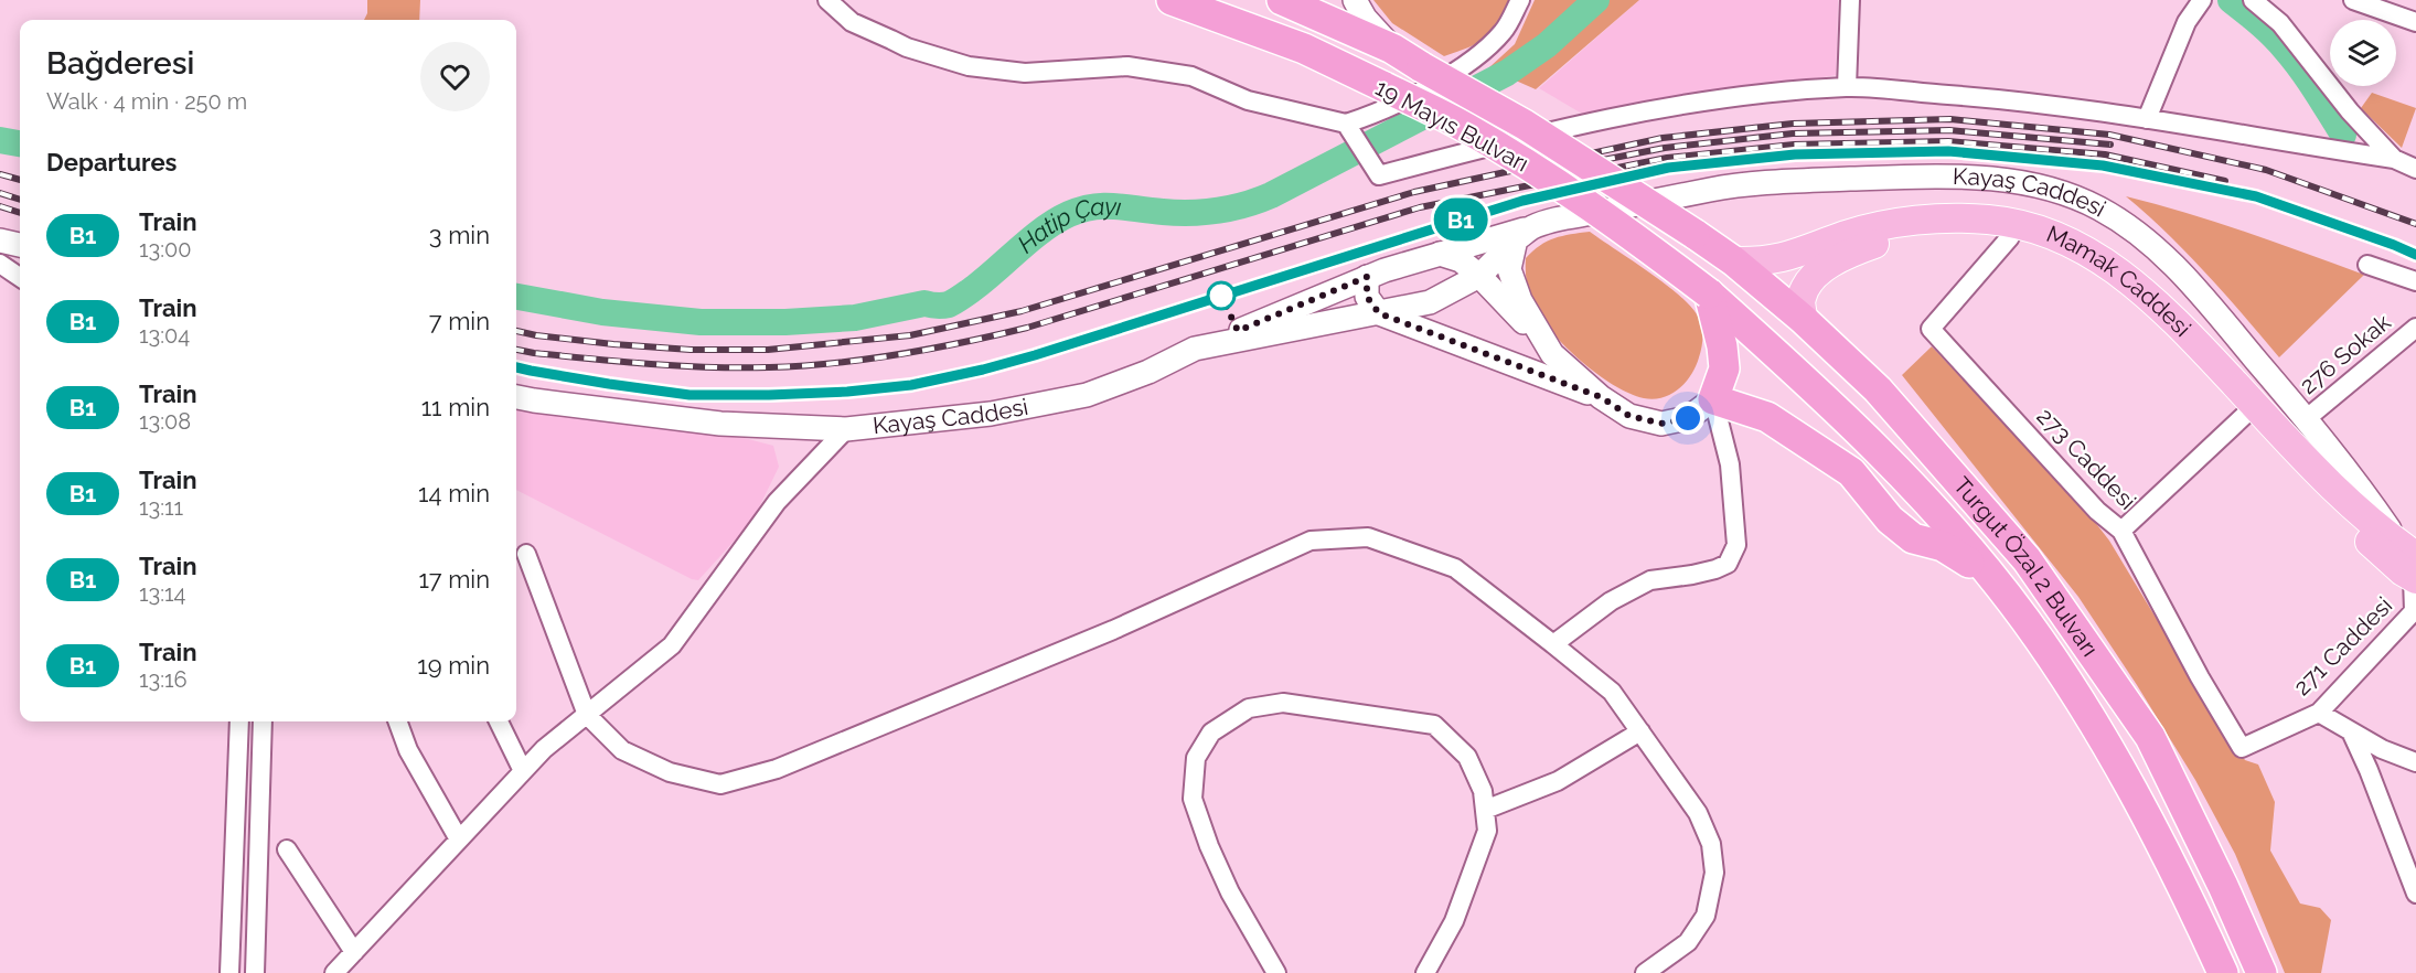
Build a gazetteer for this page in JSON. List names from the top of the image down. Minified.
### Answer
{"streets":{"highway":["19 Mayıs Bulvarı","Turgut Özal 2 Bulvarı"],"main road":["Mamak Caddesi"],"street":["Kayaş Caddesi","276 Sokak","273 Caddesi","271 Caddesi"]},"crossings":[["19 Mayıs Bulvarı","Turgut Özal 2 Bulvarı"],["Kayaş Caddesi","Mamak Caddesi"],["Kayaş Caddesi","276 Sokak"],["Kayaş Caddesi","271 Caddesi"],["Mamak Caddesi","273 Caddesi"],["Mamak Caddesi","Turgut Özal 2 Bulvarı"],["Mamak Caddesi","271 Caddesi"],["273 Caddesi","271 Caddesi"]],"water":["Hatip Çayı"],"page":{"on_map":"B1","heading":[["Bağderesi","Walk · 4 min · 250 m"],"Departures"],"list":[{"mark":"B1","name":"Train","note":"13:00","value":"3 min"},{"mark":"B1","name":"Train","note":"13:04","value":"7 min"},{"mark":"B1","name":"Train","note":"13:08","value":"11 min"},{"mark":"B1","name":"Train","note":"13:11","value":"14 min"},{"mark":"B1","name":"Train","note":"13:14","value":"17 min"},{"mark":"B1","name":"Train","note":"13:16","value":"19 min"}]}}
